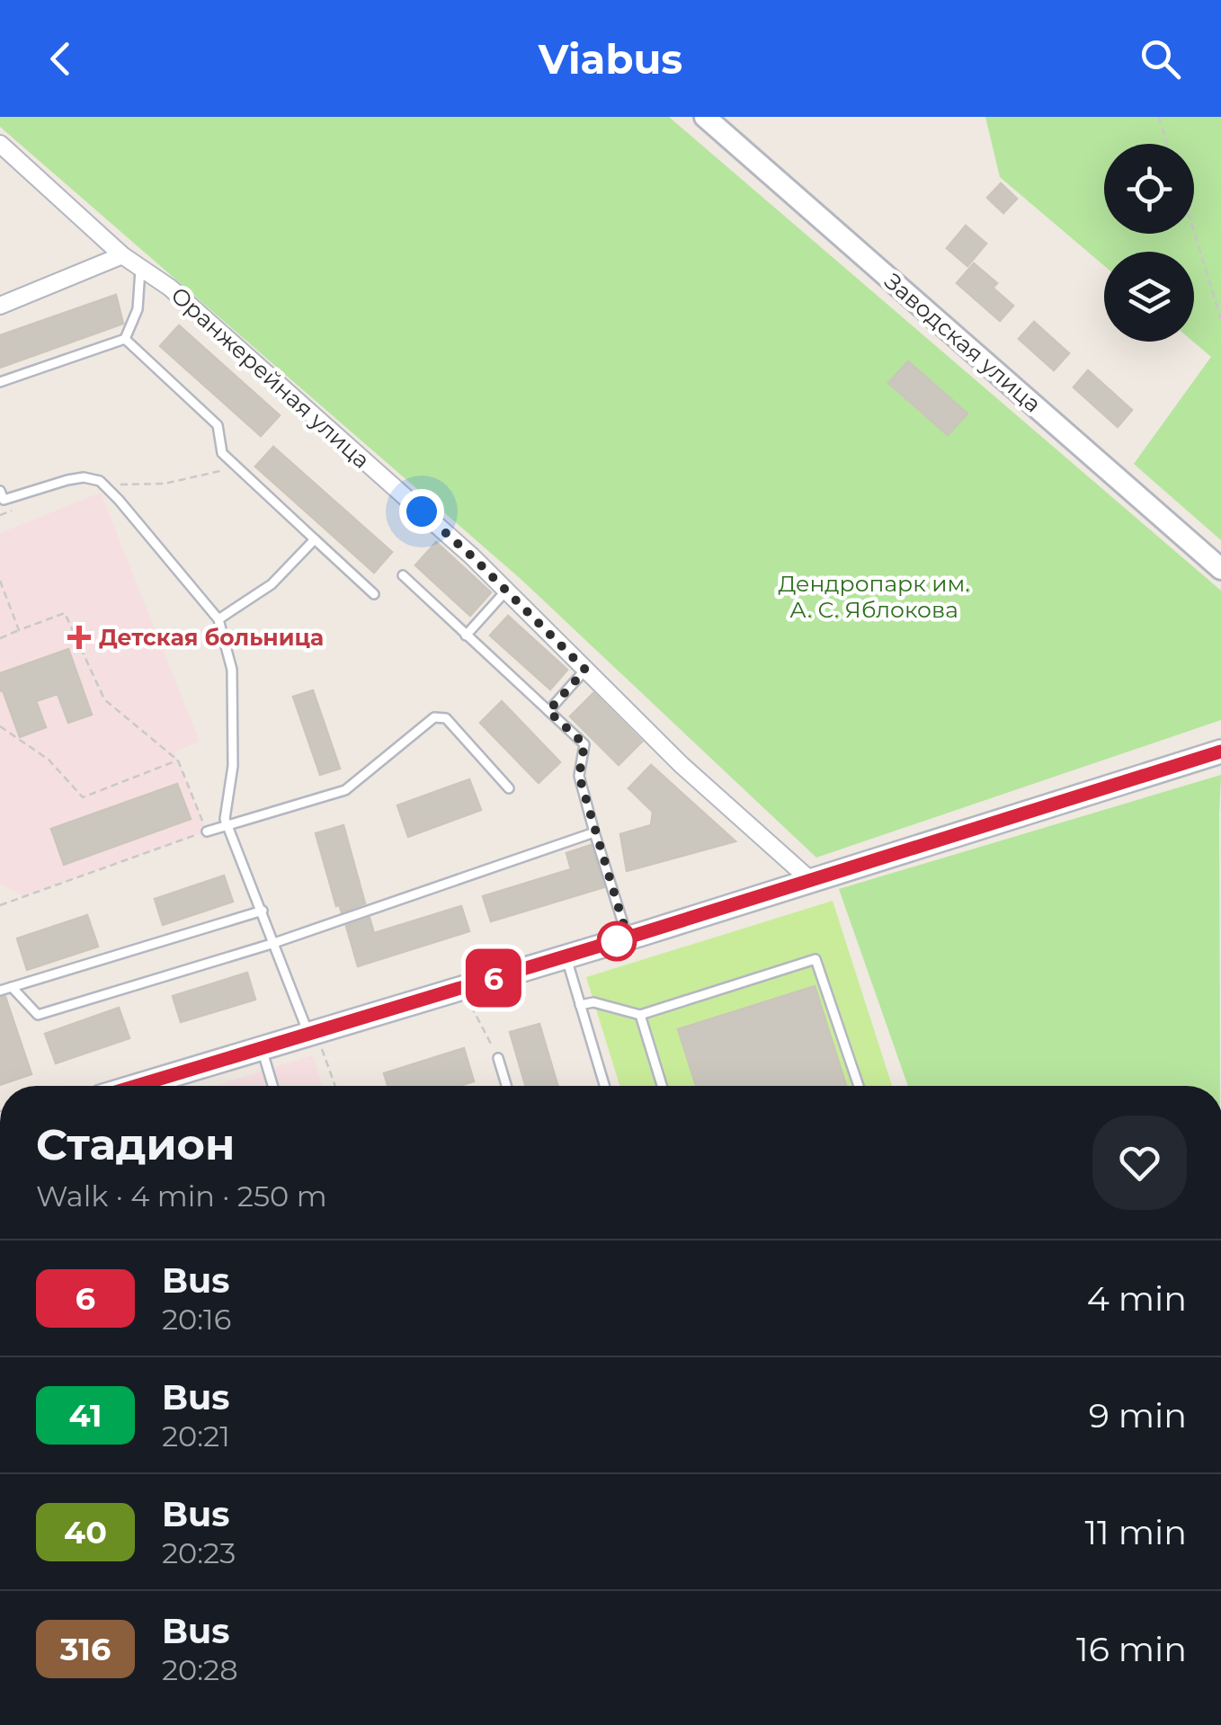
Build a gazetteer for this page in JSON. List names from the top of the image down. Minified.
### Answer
{"streets":{"street":["Заводская улица","Оранжерейная улица"]},"parks":["Дендропарк им. А. С. Яблокова"],"places":{"health":["Детская больница"]},"lines":["bus line 6"],"page":{"header":"Viabus","on_map":"6","heading":["Стадион","Walk · 4 min · 250 m"],"list":[{"mark":"6","name":"Bus","note":"20:16","value":"4 min"},{"mark":"41","name":"Bus","note":"20:21","value":"9 min"},{"mark":"40","name":"Bus","note":"20:23","value":"11 min"},{"mark":"316","name":"Bus","note":"20:28","value":"16 min"}]}}
